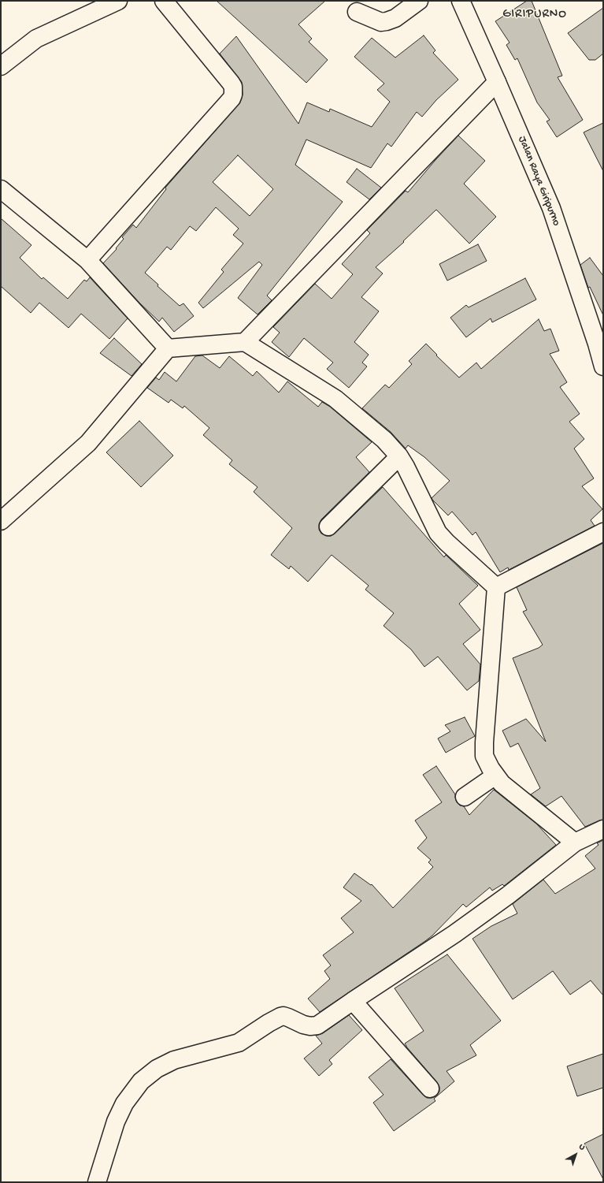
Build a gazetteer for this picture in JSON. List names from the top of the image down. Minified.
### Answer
{"streets":{"street":["Jalan Raya Giripurno"]},"districts":["GIRIPURNO"],"north":"top right"}
